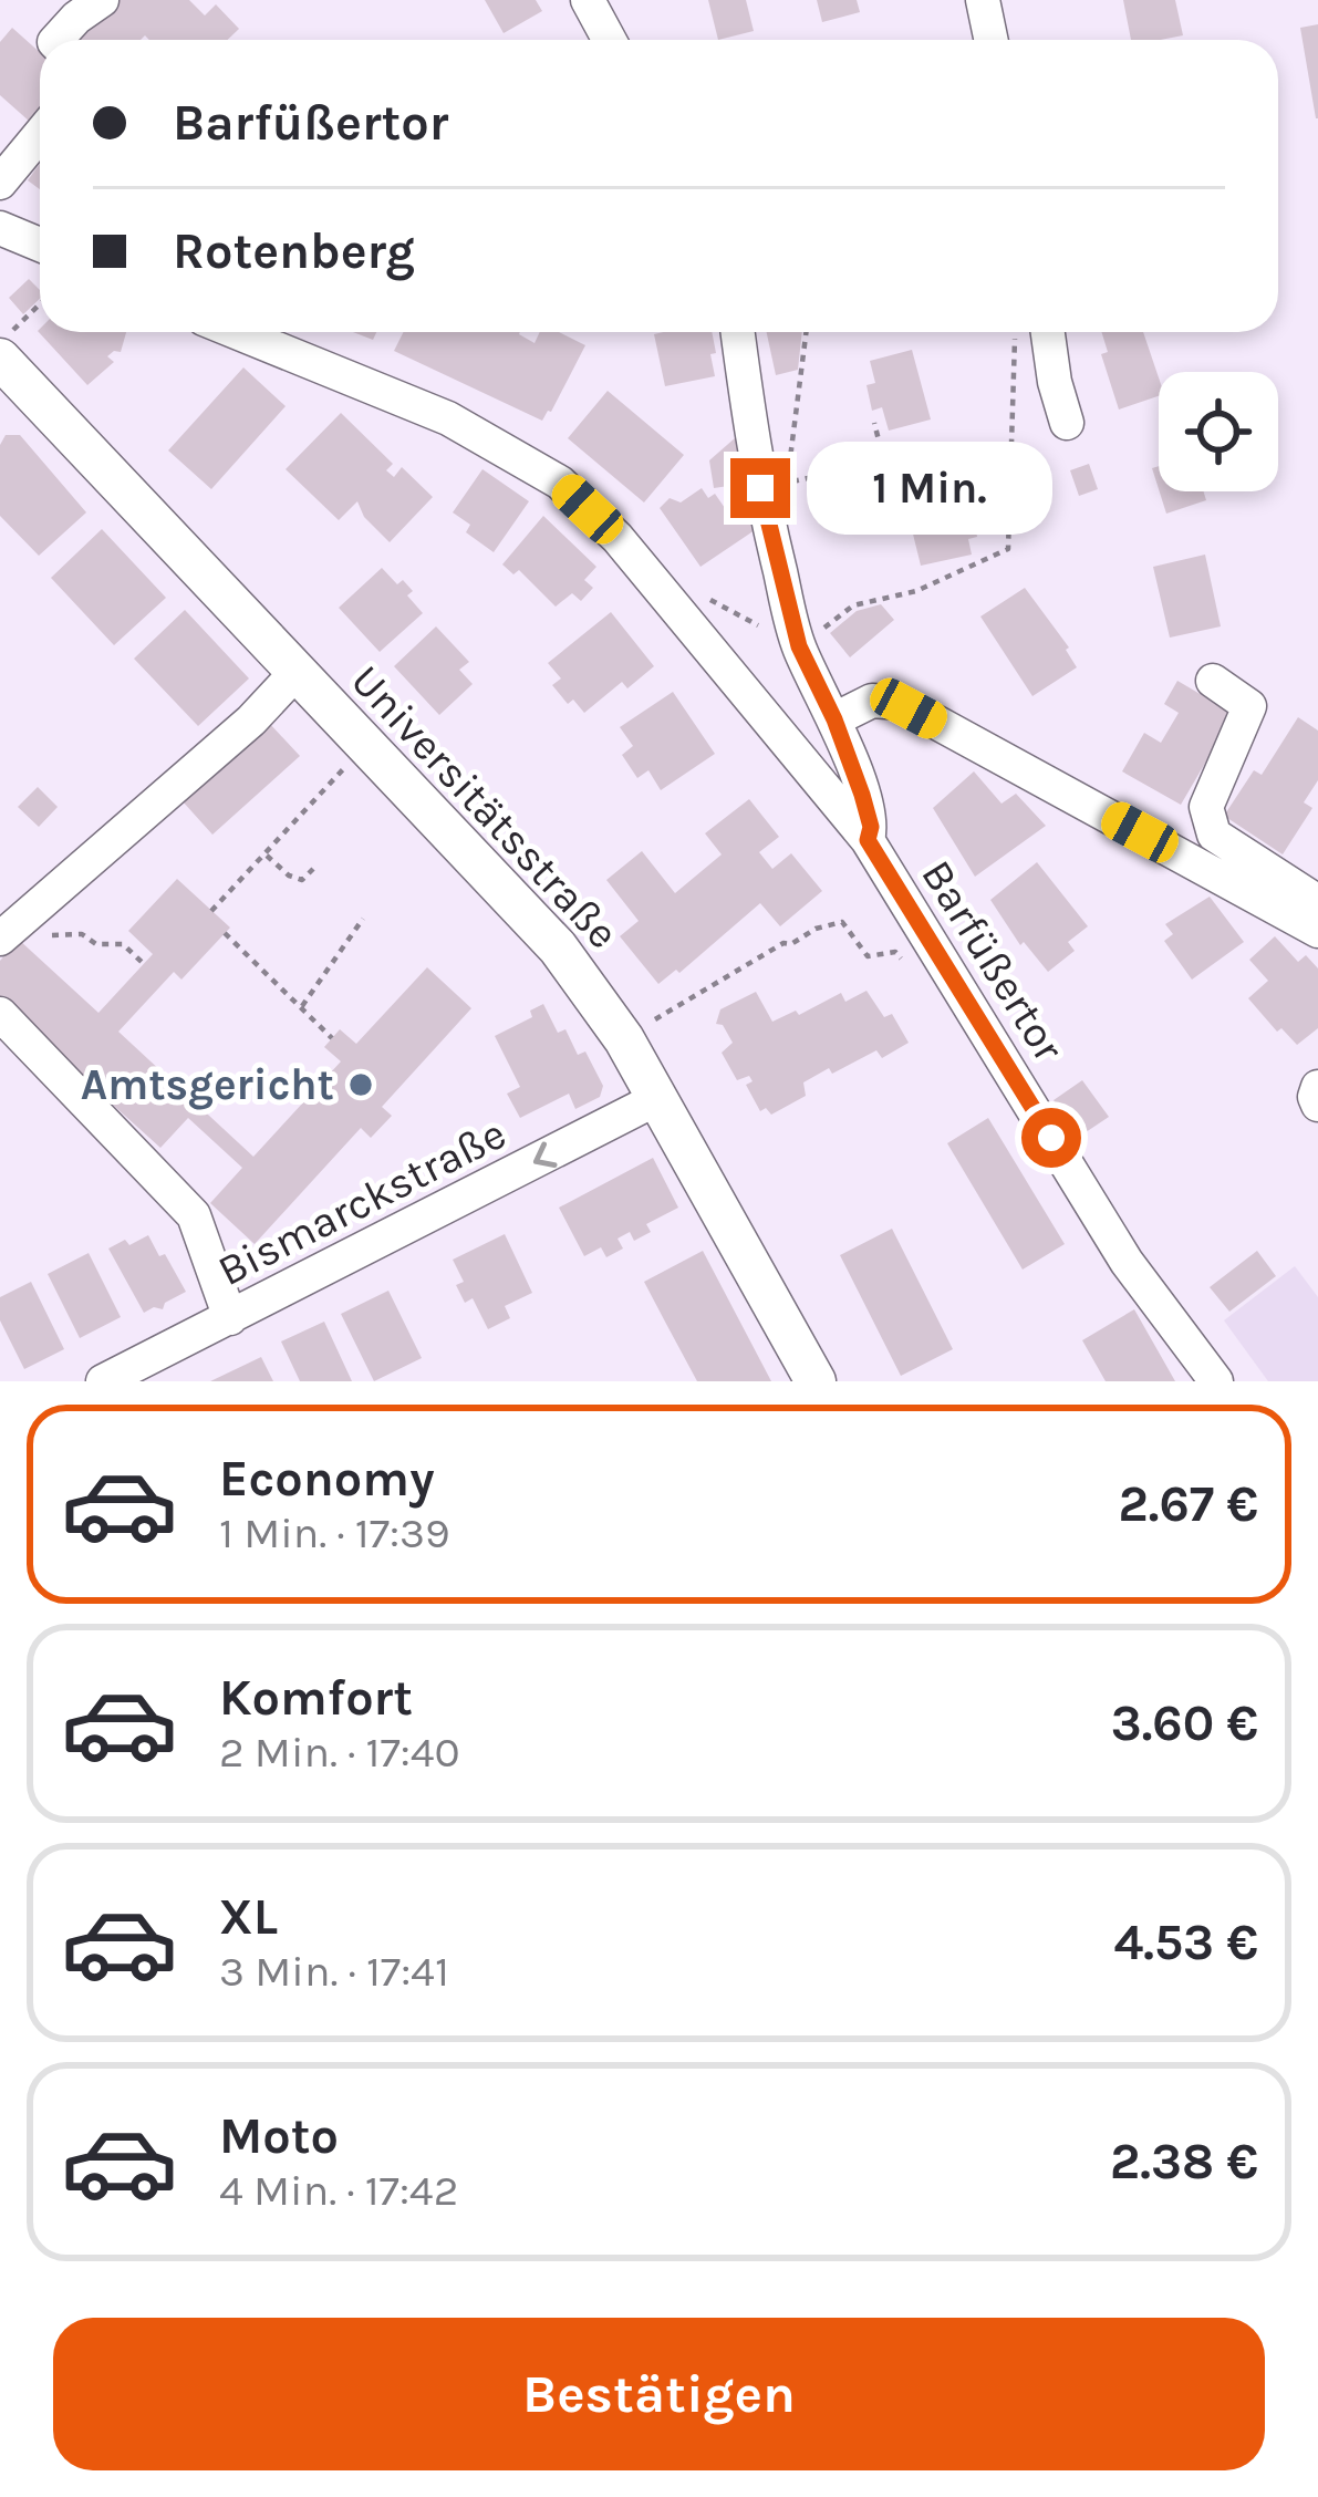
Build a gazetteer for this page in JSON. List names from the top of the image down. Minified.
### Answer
{"streets":{"main road":["Universitätsstraße"],"street":["Barfüßertor","Bismarckstraße"]},"crossings":[["Universitätsstraße","Bismarckstraße"]],"one_way":["Bismarckstraße"],"places":["Amtsgericht"],"page":{"banner":["Barfüßertor","Rotenberg"],"bubble":"1 Min.","list":[{"name":"Economy","note":"1 Min. · 17:39","value":"2.67 €"},{"name":"Komfort","note":"2 Min. · 17:40","value":"3.60 €"},{"name":"XL","note":"3 Min. · 17:41","value":"4.53 €"},{"name":"Moto","note":"4 Min. · 17:42","value":"2.38 €"}],"buttons":"Bestätigen"}}
